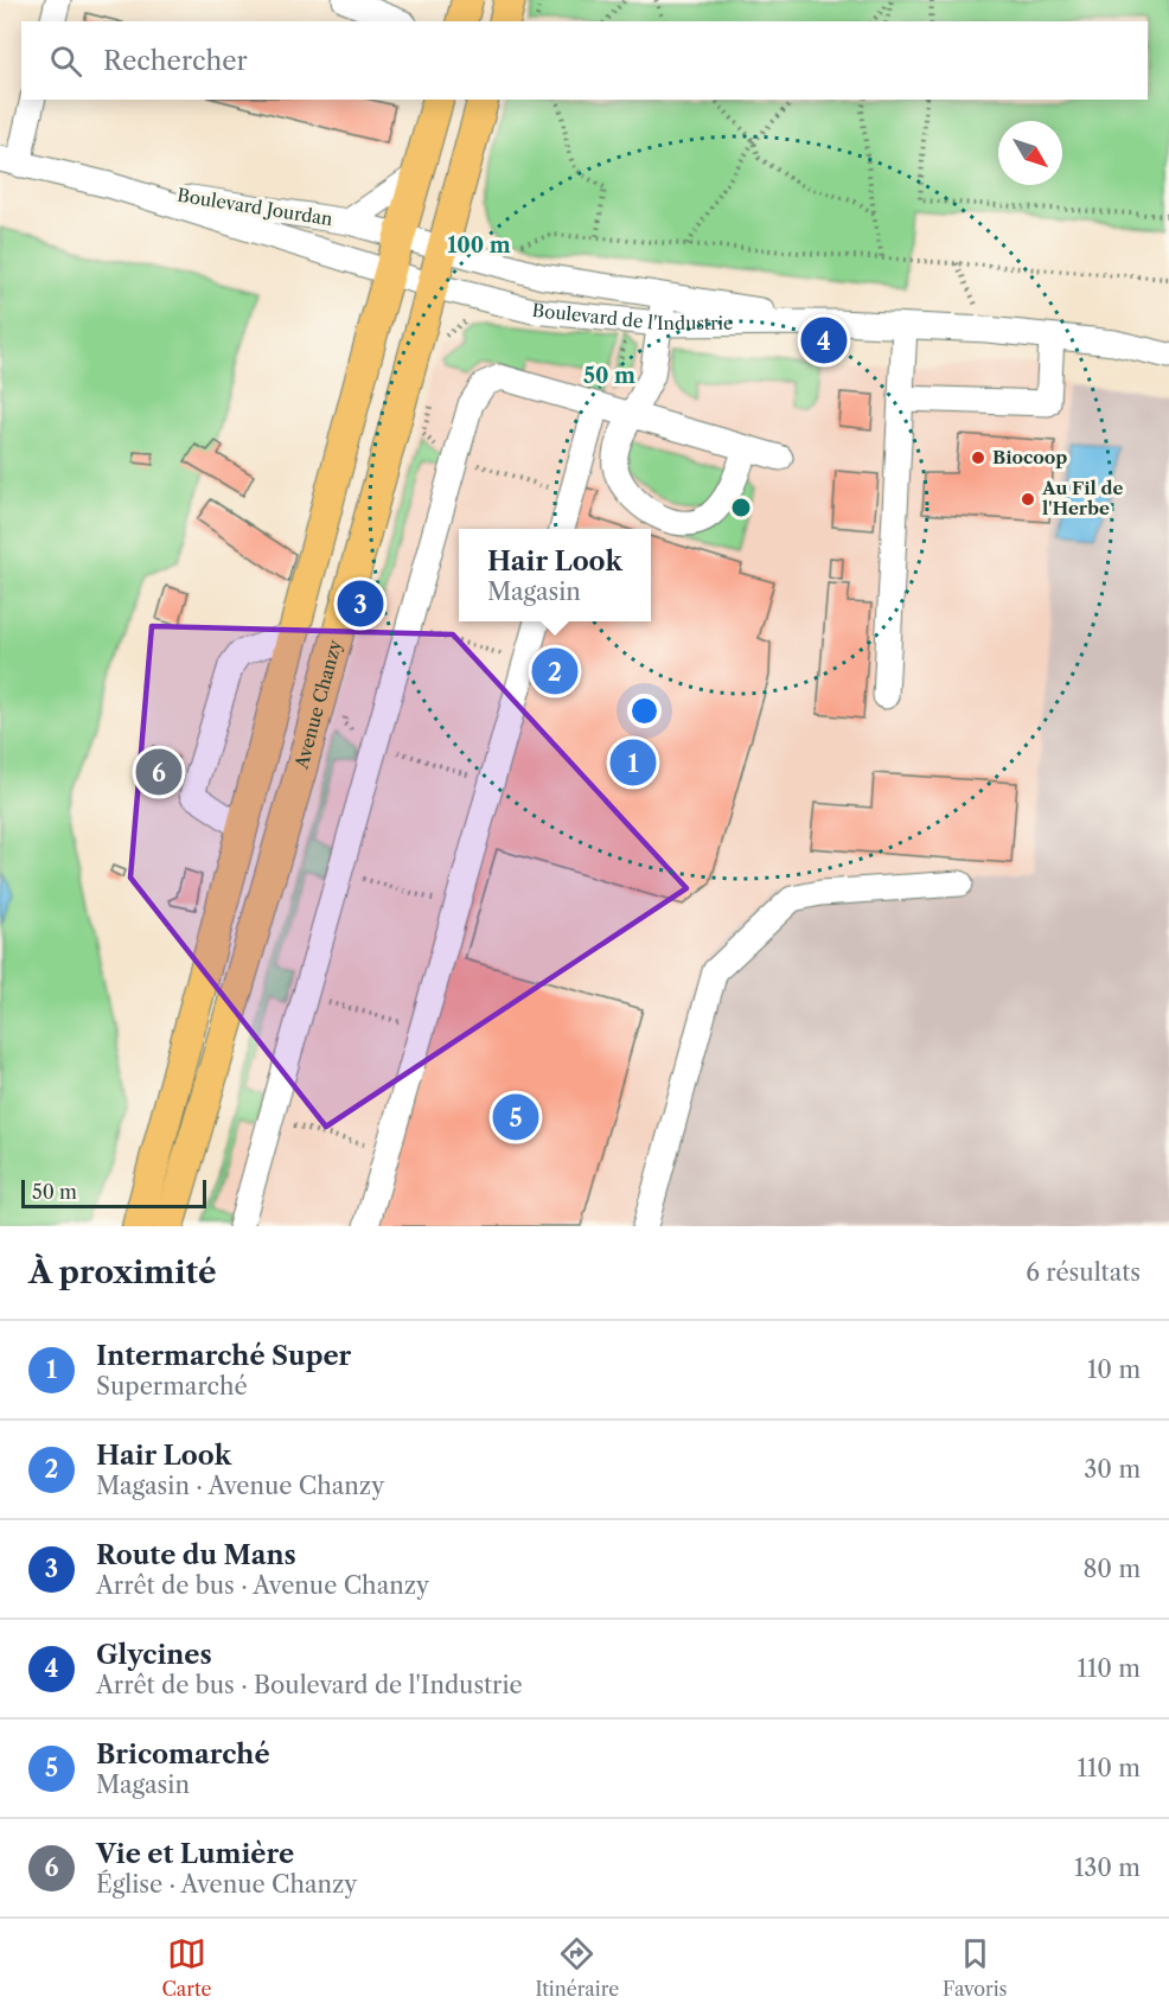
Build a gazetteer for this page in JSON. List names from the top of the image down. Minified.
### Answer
{"streets":{"main road":["Avenue Chanzy"],"street":["Boulevard Jourdan","Boulevard de l'Industrie"]},"crossings":[["Boulevard Jourdan","Boulevard de l'Industrie"],["Boulevard Jourdan","Avenue Chanzy"],["Boulevard de l'Industrie","Avenue Chanzy"]],"places":["Biocoop","Au Fil de l'Herbe"],"scale_bar":"50 m","north":"bottom right","page":{"search":"Rechercher","pins":["4","3","2","1","6","5"],"popup":["Hair Look","Magasin"],"scale":"50 m","heading":["À proximité","6 résultats"],"list":[{"mark":"1","name":"Intermarché Super","note":"Supermarché","value":"10 m"},{"mark":"2","name":"Hair Look","note":"Magasin · Avenue Chanzy","value":"30 m"},{"mark":"3","name":"Route du Mans","note":"Arrêt de bus · Avenue Chanzy","value":"80 m"},{"mark":"4","name":"Glycines","note":"Arrêt de bus · Boulevard de l'Industrie","value":"110 m"},{"mark":"5","name":"Bricomarché","note":"Magasin","value":"110 m"},{"mark":"6","name":"Vie et Lumière","note":"Église · Avenue Chanzy","value":"130 m"}],"nav":["Carte","Itinéraire","Favoris"]},"rings":["100 m","50 m"]}
